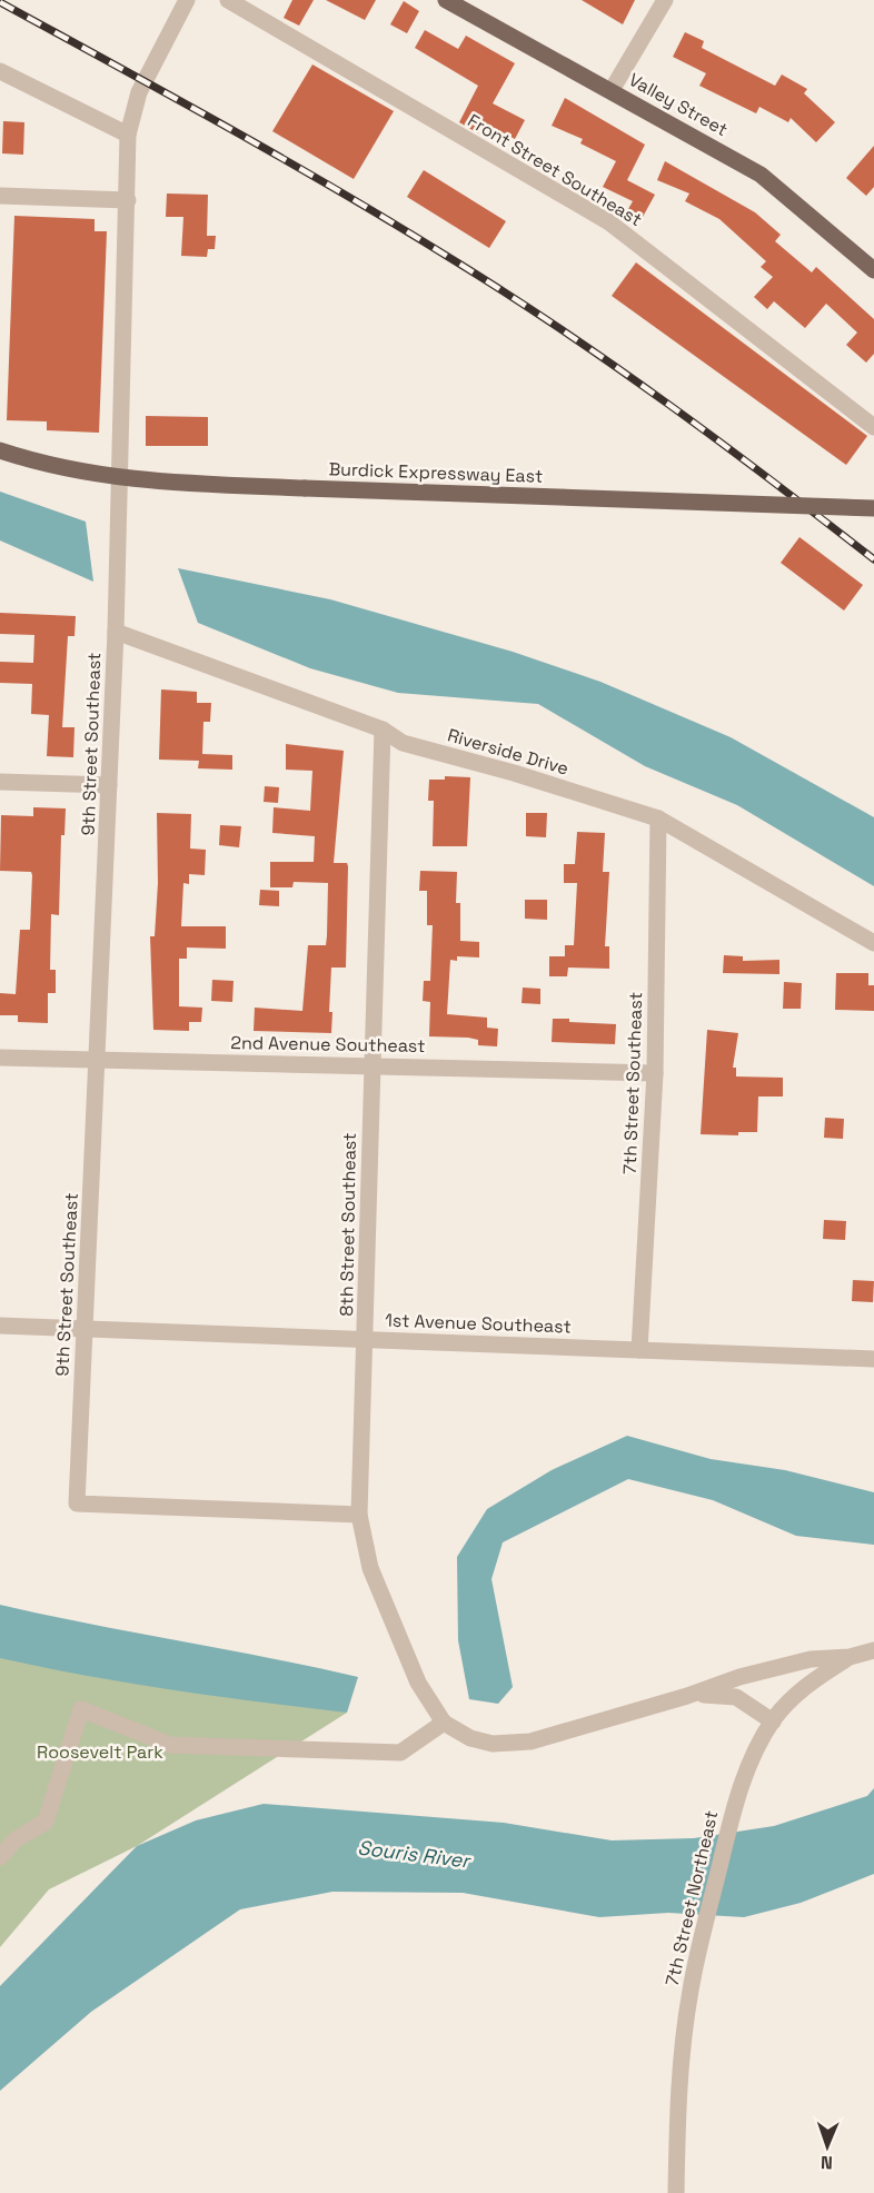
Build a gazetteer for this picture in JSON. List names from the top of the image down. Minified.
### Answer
{"streets":{"main road":["Valley Street","Burdick Expressway East"],"street":["Front Street Southeast","9th Street Southeast","Riverside Drive","2nd Avenue Southeast","7th Street Southeast","8th Street Southeast","1st Avenue Southeast","7th Street Northeast"]},"crossings":[["Burdick Expressway East","9th Street Southeast"],["9th Street Southeast","Riverside Drive"],["9th Street Southeast","2nd Avenue Southeast"],["9th Street Southeast","8th Street Southeast"],["9th Street Southeast","1st Avenue Southeast"],["Riverside Drive","7th Street Southeast"],["Riverside Drive","8th Street Southeast"],["2nd Avenue Southeast","7th Street Southeast"],["2nd Avenue Southeast","8th Street Southeast"],["7th Street Southeast","1st Avenue Southeast"],["8th Street Southeast","1st Avenue Southeast"]],"water":["Souris River"],"parks":["Roosevelt Park"],"north":"bottom"}
